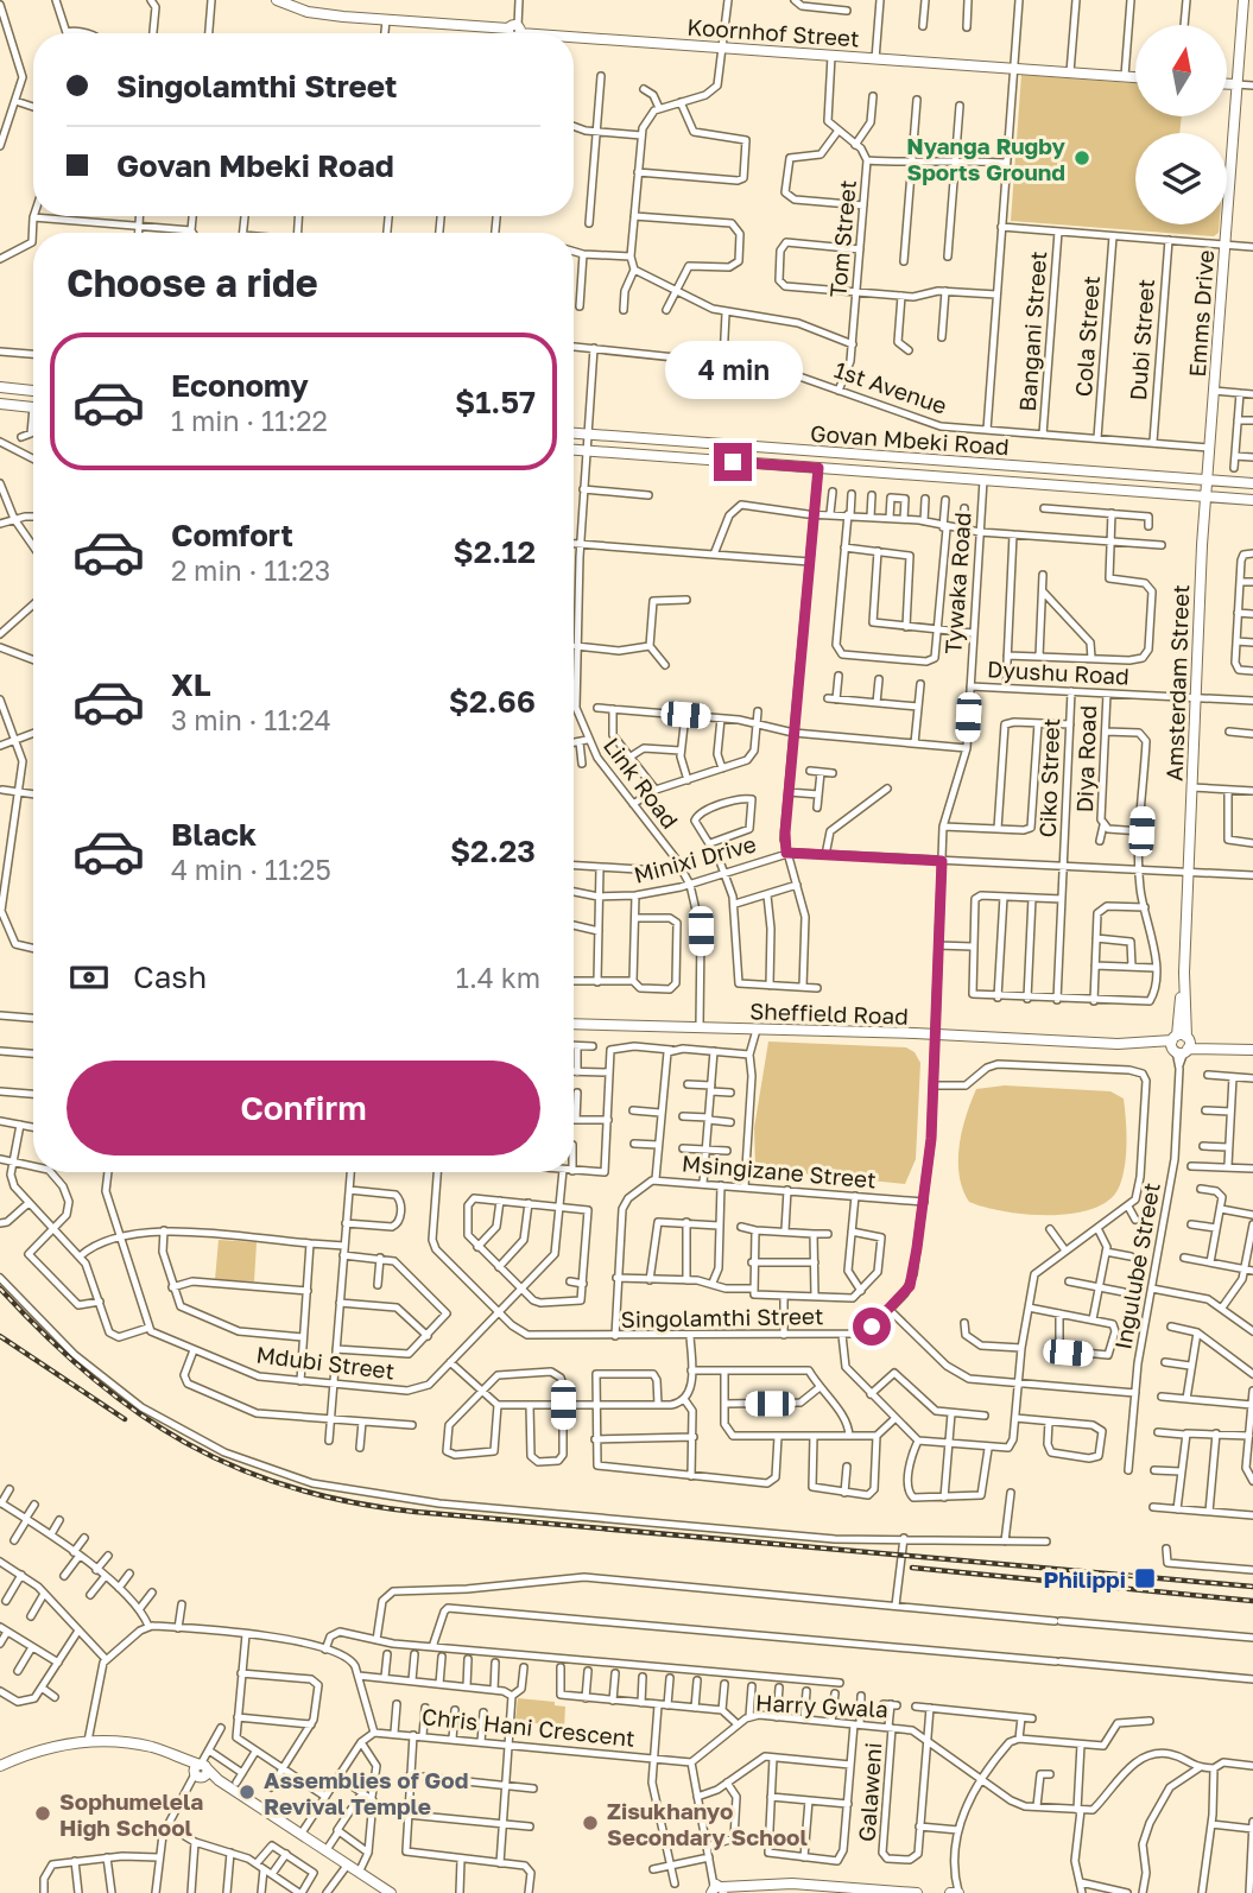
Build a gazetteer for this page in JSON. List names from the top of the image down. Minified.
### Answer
{"streets":{"street":["Koornhof Street","Tom Street","Emms Drive","Bangani Street","Cola Street","Dubi Street","1st Avenue","Govan Mbeki Road","Tywaka Road","Dyushu Road","Amsterdam Street","Diya Road","Ciko Street","Link Road","Minixi Drive","Sheffield Road","Msingizane Street","Ingulube Street","Singolamthi Street","Mdubi Street","Harry Gwala","Chris Hani Crescent","Galaweni"]},"crossings":[["Tom Street","1st Avenue"],["Emms Drive","1st Avenue"],["Emms Drive","Govan Mbeki Road"],["Emms Drive","Amsterdam Street"],["Bangani Street","1st Avenue"],["Cola Street","1st Avenue"],["Dubi Street","1st Avenue"],["1st Avenue","Link Road"],["Govan Mbeki Road","Tywaka Road"],["Govan Mbeki Road","Amsterdam Street"],["Govan Mbeki Road","Link Road"],["Tywaka Road","Dyushu Road"],["Tywaka Road","Sheffield Road"],["Tywaka Road","Singolamthi Street"],["Dyushu Road","Amsterdam Street"],["Dyushu Road","Diya Road"],["Dyushu Road","Ciko Street"],["Amsterdam Street","Ingulube Street"],["Link Road","Minixi Drive"],["Link Road","Sheffield Road"],["Sheffield Road","Ingulube Street"],["Sheffield Road","Singolamthi Street"],["Msingizane Street","Singolamthi Street"],["Singolamthi Street","Mdubi Street"],["Harry Gwala","Chris Hani Crescent"],["Harry Gwala","Galaweni"]],"places":{"other":["Nyanga Rugby Sports Ground","Assemblies of God Revival Temple","Sophumelela High School","Zisukhanyo Secondary School"],"transit":["Philippi"]},"north":"top","page":{"banner":["Singolamthi Street","Govan Mbeki Road"],"heading":"Choose a ride","list":[{"name":"Economy","note":"1 min · 11:22","value":"$1.57"},{"name":"Comfort","note":"2 min · 11:23","value":"$2.12"},{"name":"XL","note":"3 min · 11:24","value":"$2.66"},{"name":"Black","note":"4 min · 11:25","value":"$2.23"}],"bubble":"4 min","pay":["Cash","1.4 km"],"buttons":"Confirm"}}
